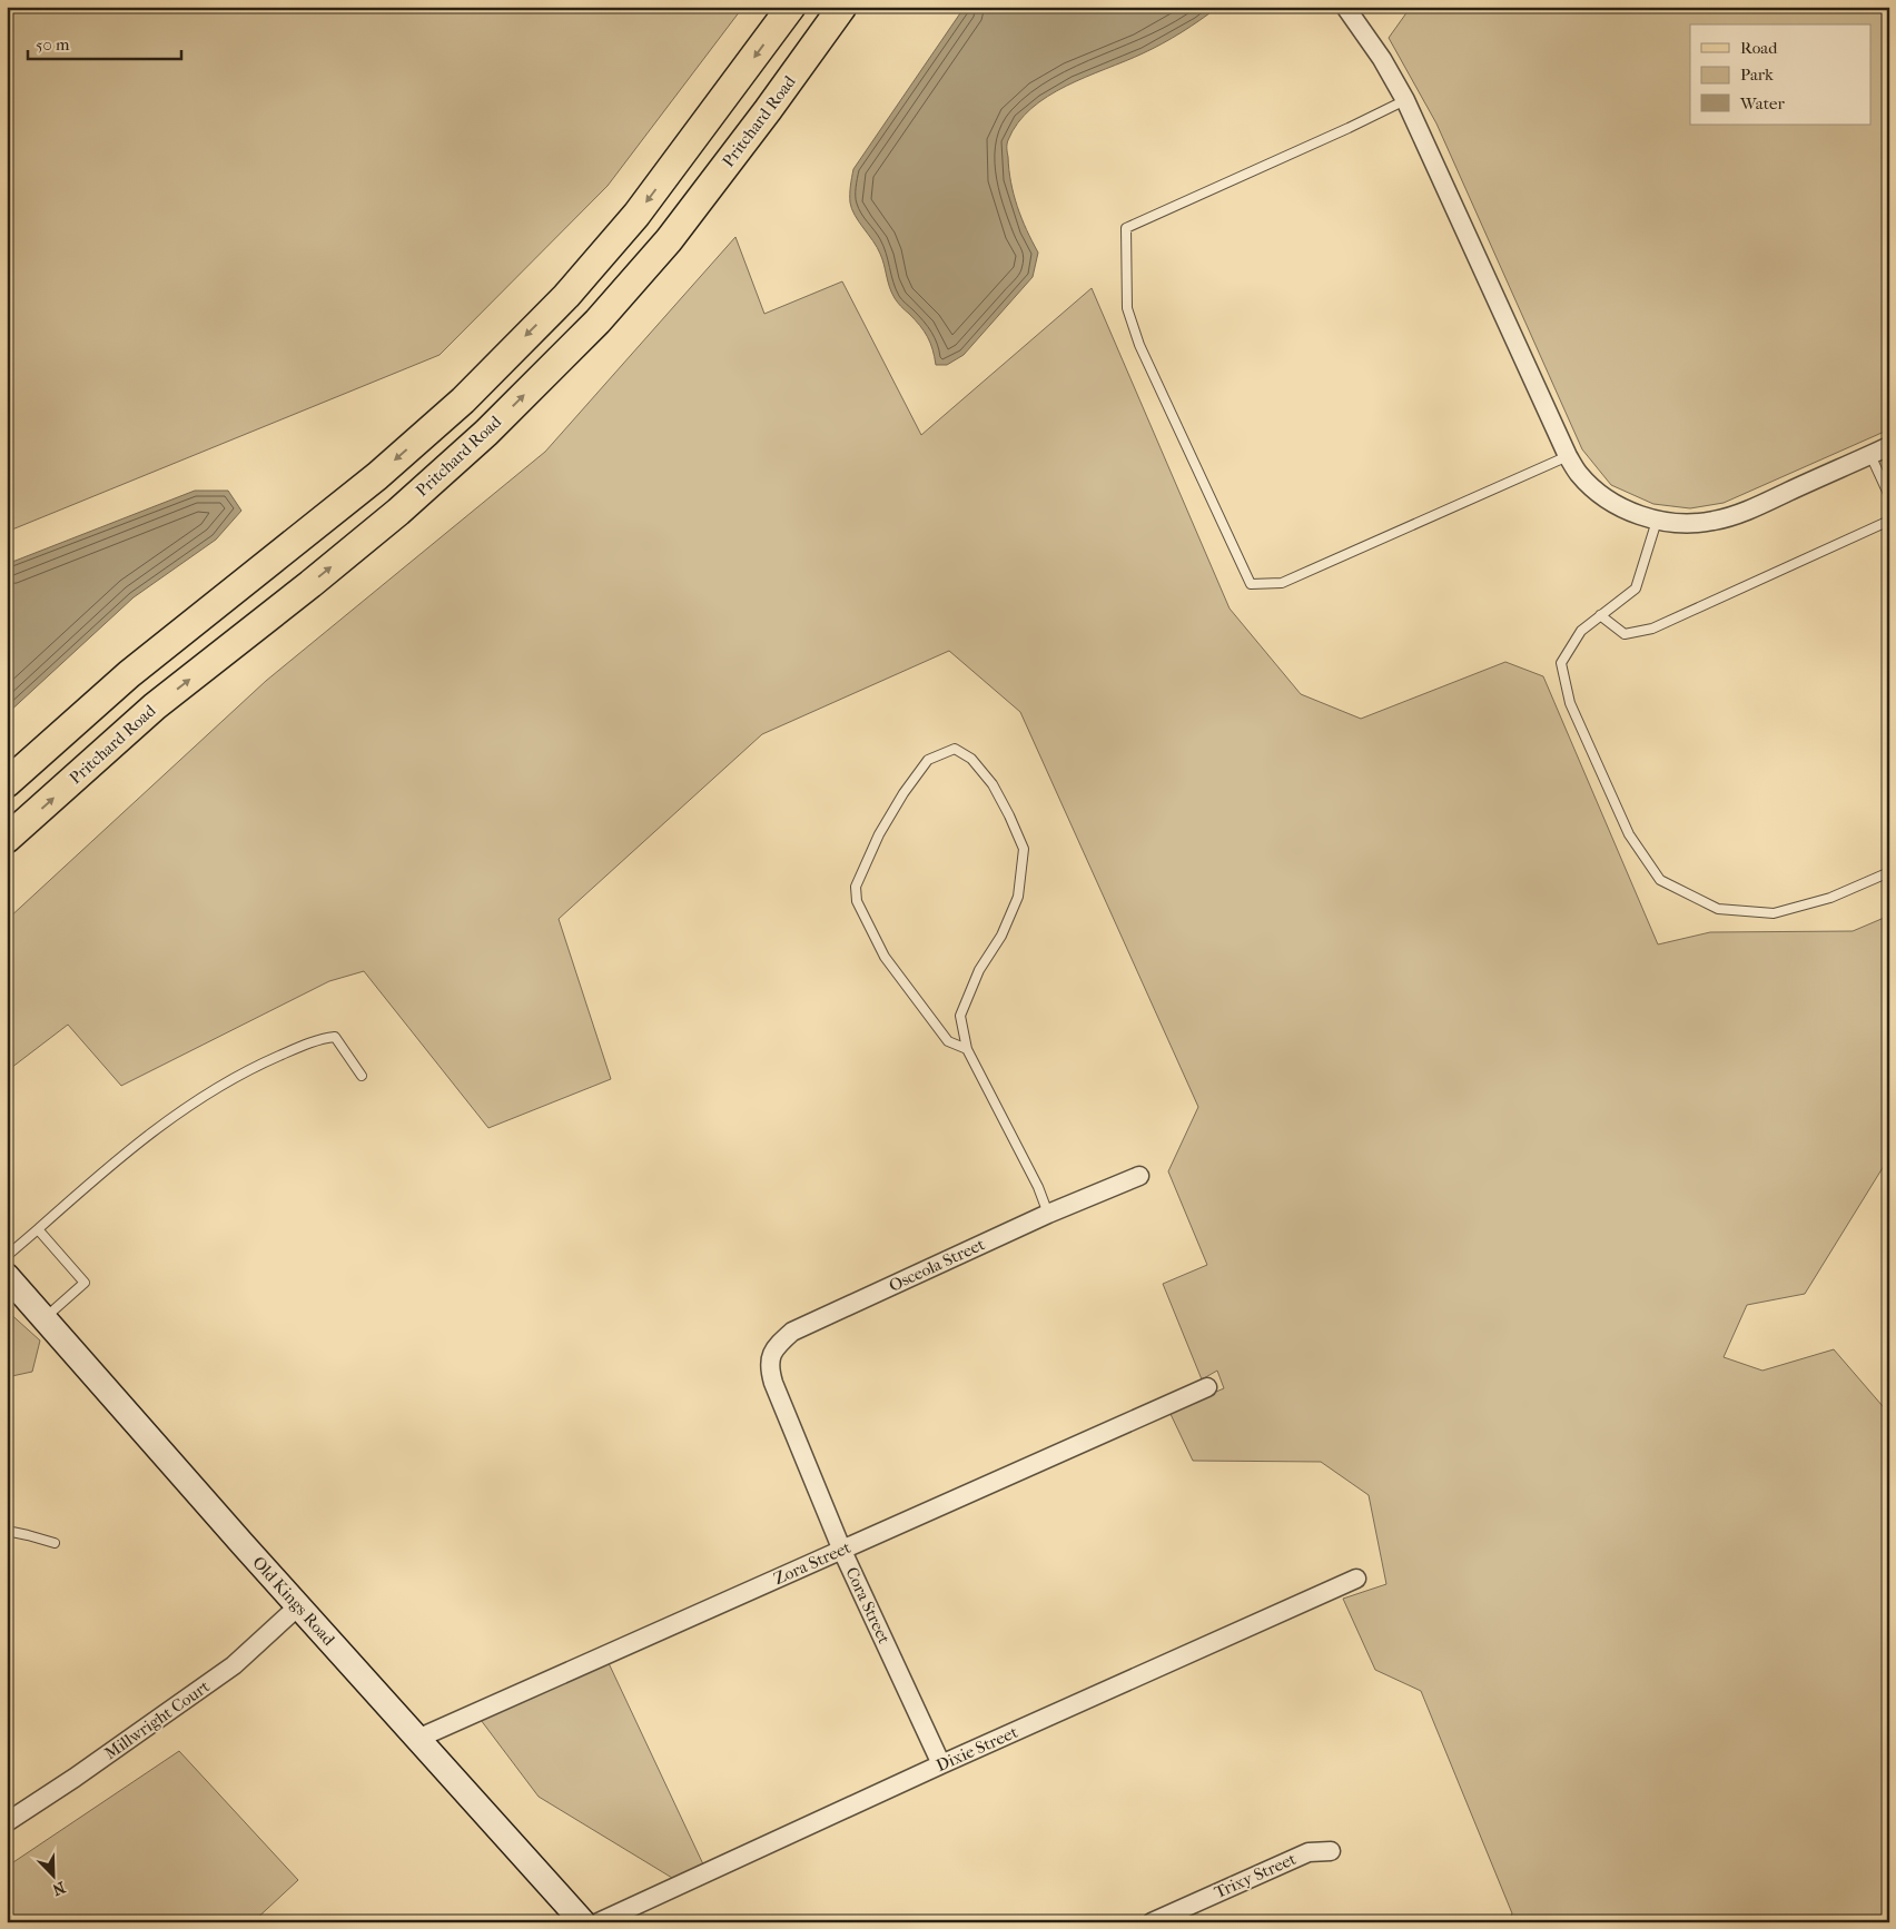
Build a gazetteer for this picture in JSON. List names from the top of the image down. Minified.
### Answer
{"streets":{"main road":["Pritchard Road"],"street":["Osceola Street","Zora Street","Old Kings Road","Cora Street","Millwright Court","Dixie Street","Trixy Street"]},"crossings":[["Osceola Street","Cora Street"],["Zora Street","Old Kings Road"],["Zora Street","Cora Street"],["Old Kings Road","Millwright Court"],["Cora Street","Dixie Street"]],"legend":["Road","Park","Water"],"scale_bar":"50 m","north":"bottom right"}
